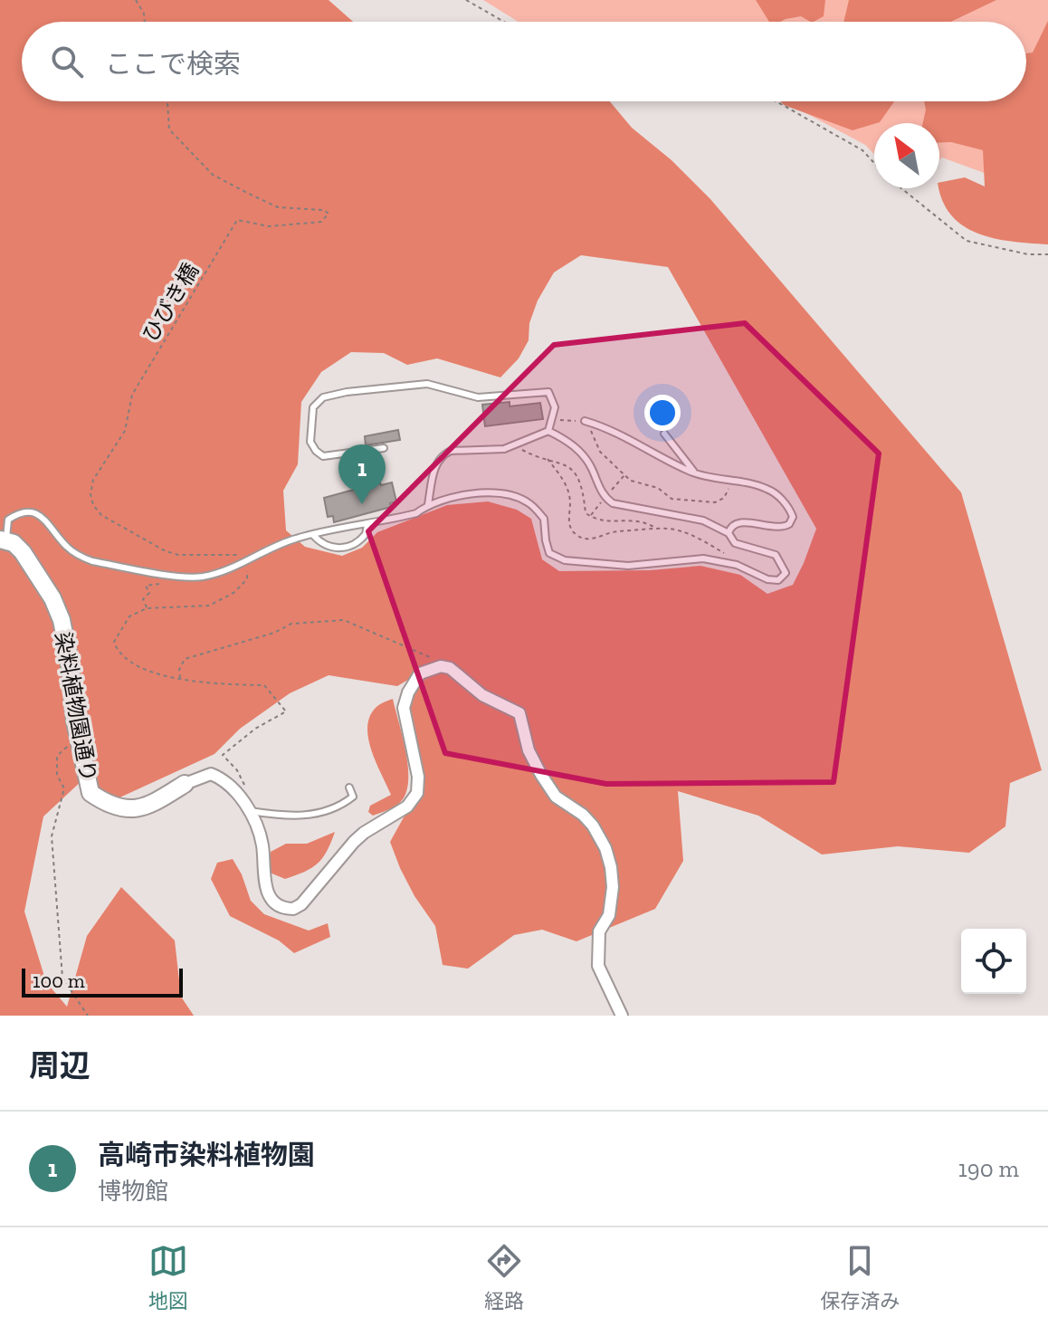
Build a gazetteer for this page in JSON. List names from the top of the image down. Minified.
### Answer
{"streets":{"street":["染料植物園通り"],"path":["ひびき橋"]},"scale_bar":"100 m","north":"top left","page":{"search":"ここで検索","pins":"1","scale":"100 m","heading":"周辺","list":[{"mark":"1","name":"高崎市染料植物園","note":"博物館","value":"190 m"}],"nav":["地図","経路","保存済み"]}}
